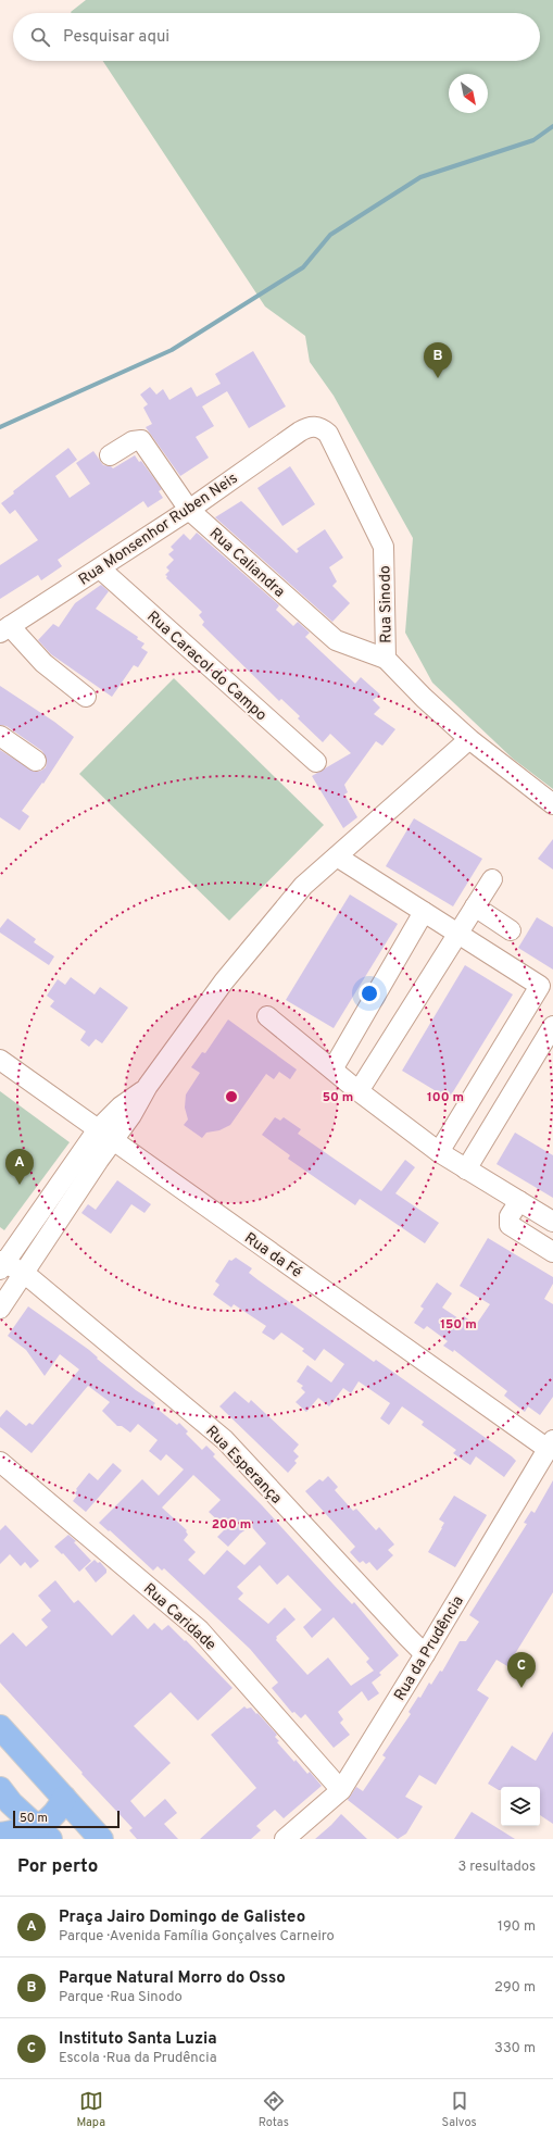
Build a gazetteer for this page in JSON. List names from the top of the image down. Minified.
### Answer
{"streets":{"street":["Rua Monsenhor Ruben Neis","Rua Caliandra","Rua Sinodo","Rua Caracol do Campo","Rua da Fé","Rua Esperança","Rua Caridade","Rua da Prudência"]},"crossings":[["Rua Monsenhor Ruben Neis","Rua Caliandra"],["Rua Monsenhor Ruben Neis","Rua Sinodo"],["Rua Monsenhor Ruben Neis","Rua Caracol do Campo"],["Rua Caliandra","Rua Sinodo"],["Rua da Fé","Rua da Prudência"],["Rua Esperança","Rua da Prudência"],["Rua Caridade","Rua da Prudência"]],"scale_bar":"50 m","north":"bottom right","page":{"search":"Pesquisar aqui","pins":["B","A","C"],"scale":"50 m","heading":["Por perto","3 resultados"],"list":[{"mark":"A","name":"Praça Jairo Domingo de Galisteo","note":"Parque · Avenida Família Gonçalves Carneiro","value":"190 m"},{"mark":"B","name":"Parque Natural Morro do Osso","note":"Parque · Rua Sinodo","value":"290 m"},{"mark":"C","name":"Instituto Santa Luzia","note":"Escola · Rua da Prudência","value":"330 m"}],"nav":["Mapa","Rotas","Salvos"]},"rings":["50 m","100 m","150 m","200 m"]}
